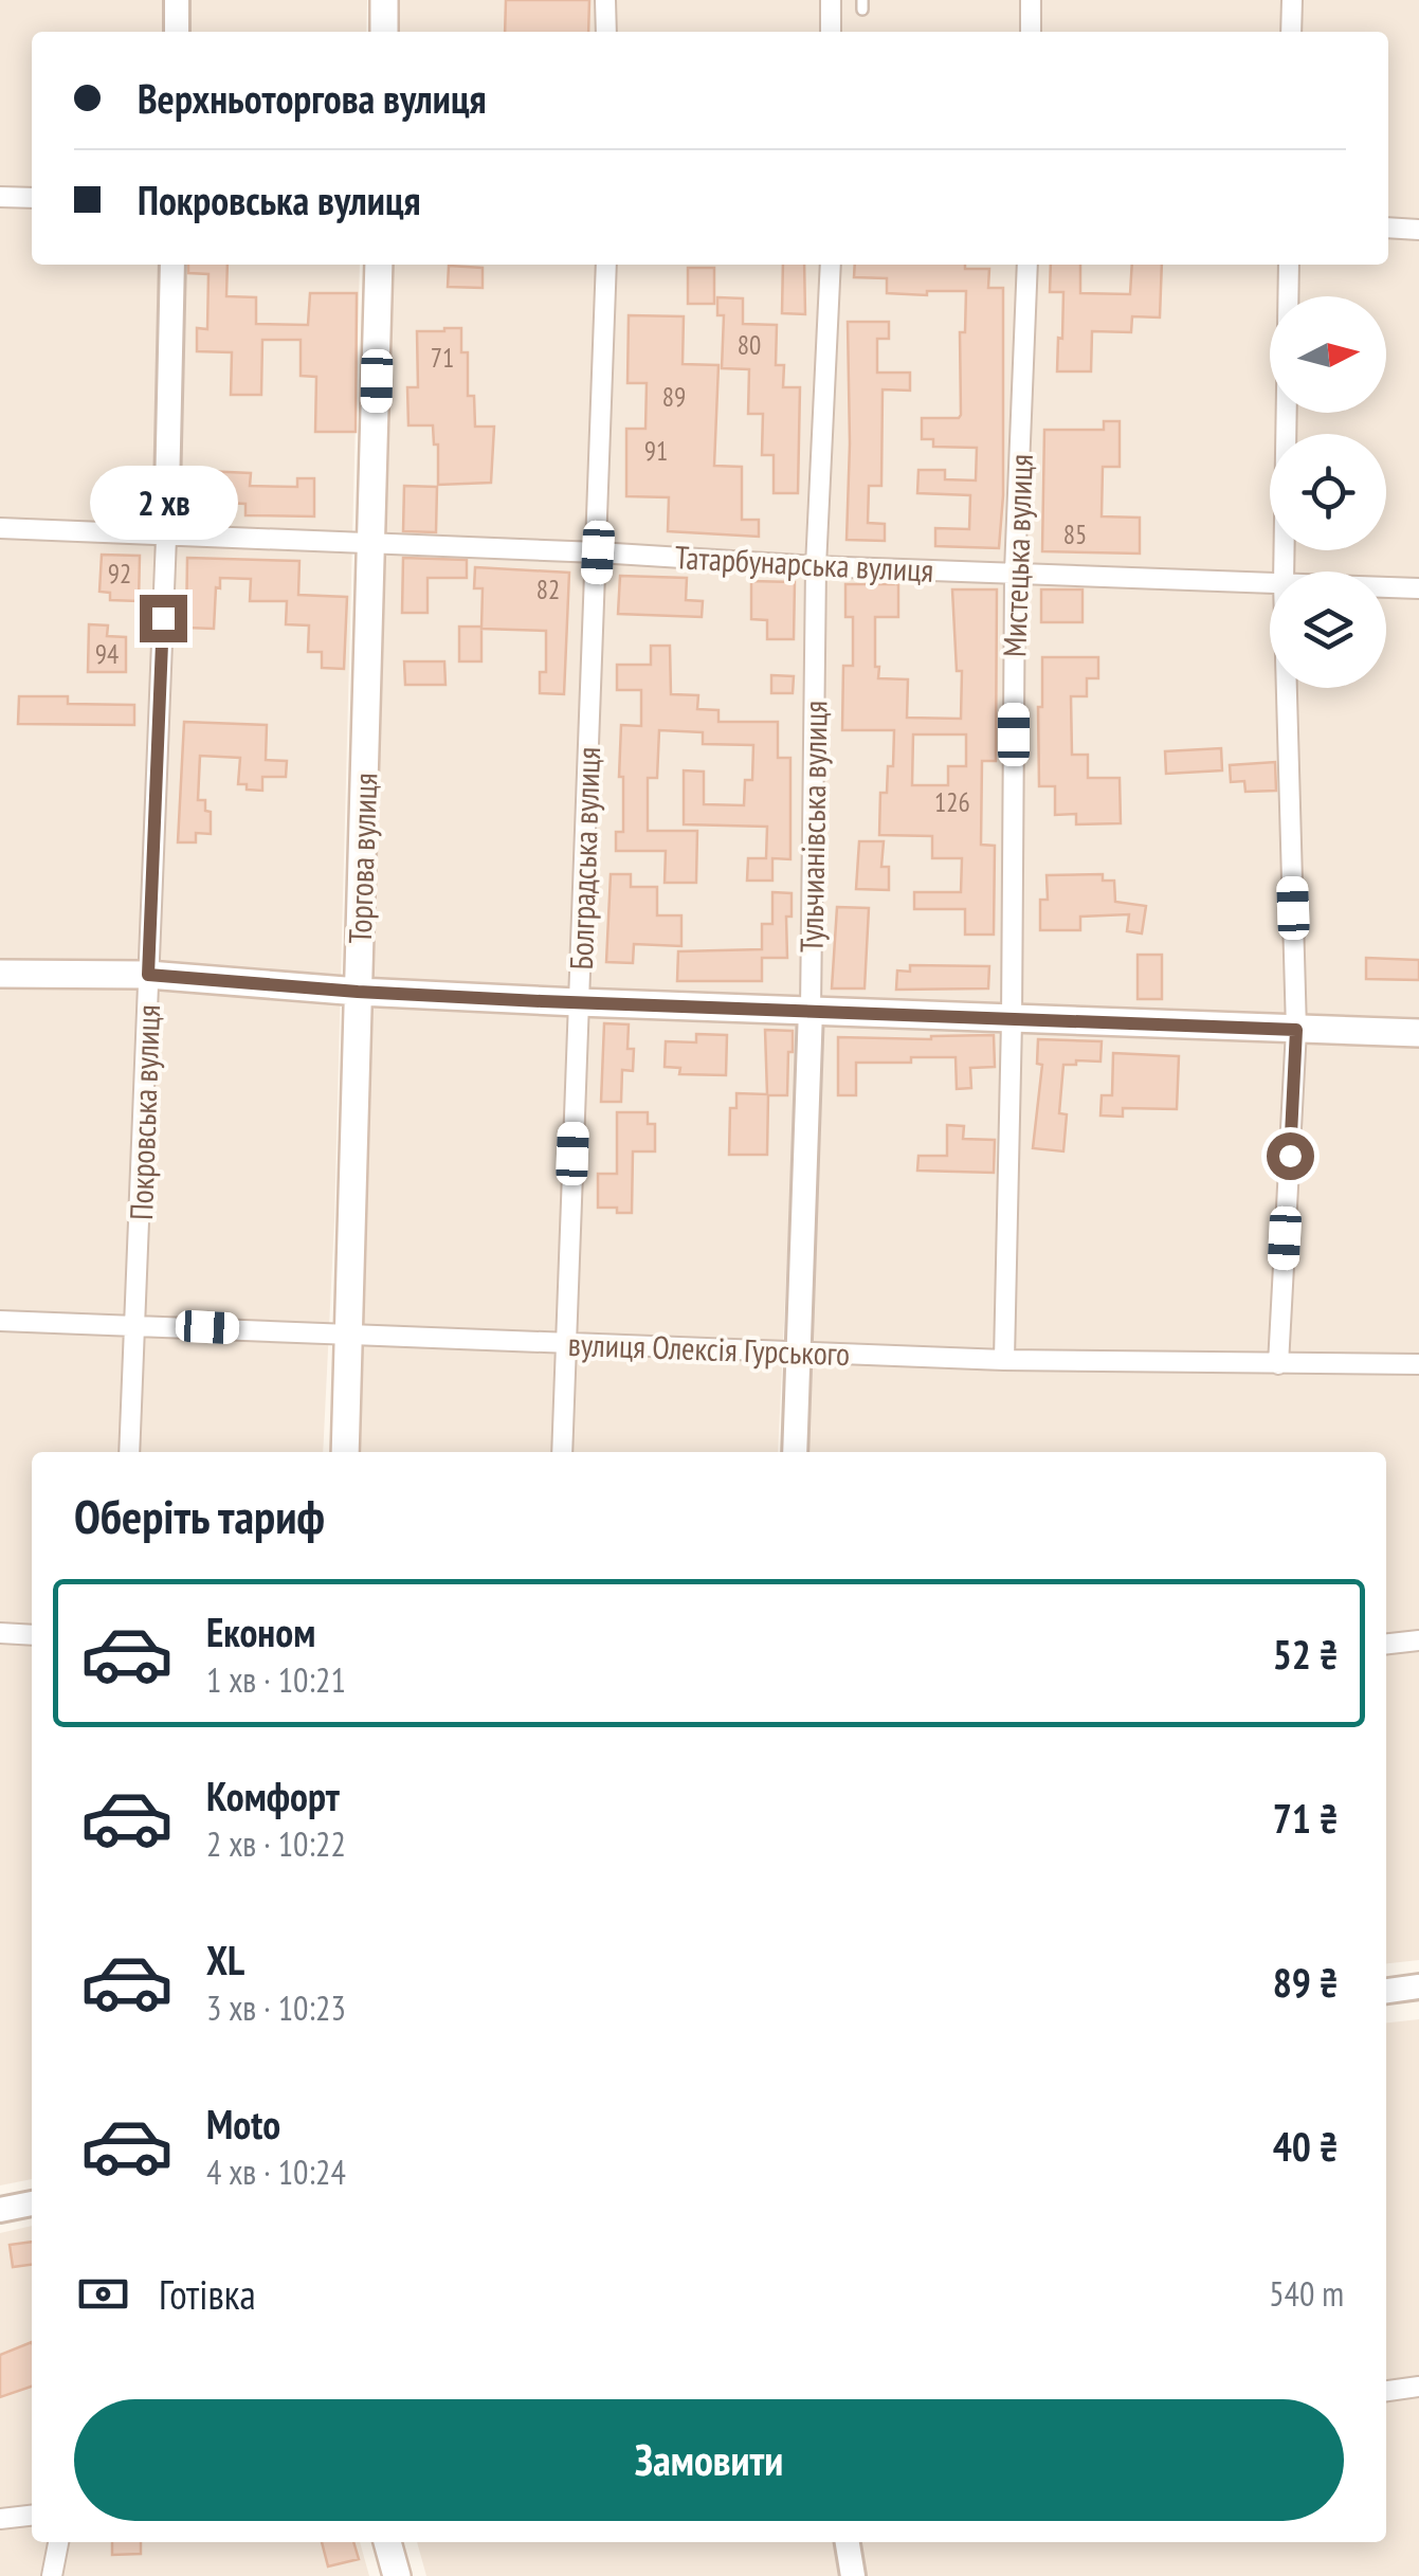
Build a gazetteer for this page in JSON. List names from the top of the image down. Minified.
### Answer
{"streets":{"main road":["Торгова вулиця"],"street":["Мистецька вулиця","Татарбунарська вулиця","Тульчианівська вулиця","Болградська вулиця","Покровська вулиця","вулиця Олексія Гурського"]},"crossings":[["Мистецька вулиця","Татарбунарська вулиця"],["Мистецька вулиця","вулиця Олексія Гурського"],["Татарбунарська вулиця","Тульчианівська вулиця"],["Татарбунарська вулиця","Торгова вулиця"],["Татарбунарська вулиця","Болградська вулиця"],["Татарбунарська вулиця","Покровська вулиця"],["Тульчианівська вулиця","вулиця Олексія Гурського"],["Торгова вулиця","вулиця Олексія Гурського"],["Болградська вулиця","вулиця Олексія Гурського"],["Покровська вулиця","вулиця Олексія Гурського"]],"house_numbers":["80","71","89","91","85","92","82","94","126"],"north":"right","page":{"banner":["Верхньоторгова вулиця","Покровська вулиця"],"bubble":"2 хв","heading":"Оберіть тариф","list":[{"name":"Економ","note":"1 хв · 10:21","value":"52 ₴"},{"name":"Комфорт","note":"2 хв · 10:22","value":"71 ₴"},{"name":"XL","note":"3 хв · 10:23","value":"89 ₴"},{"name":"Moto","note":"4 хв · 10:24","value":"40 ₴"}],"pay":["Готівка","540 m"],"buttons":"Замовити"}}
